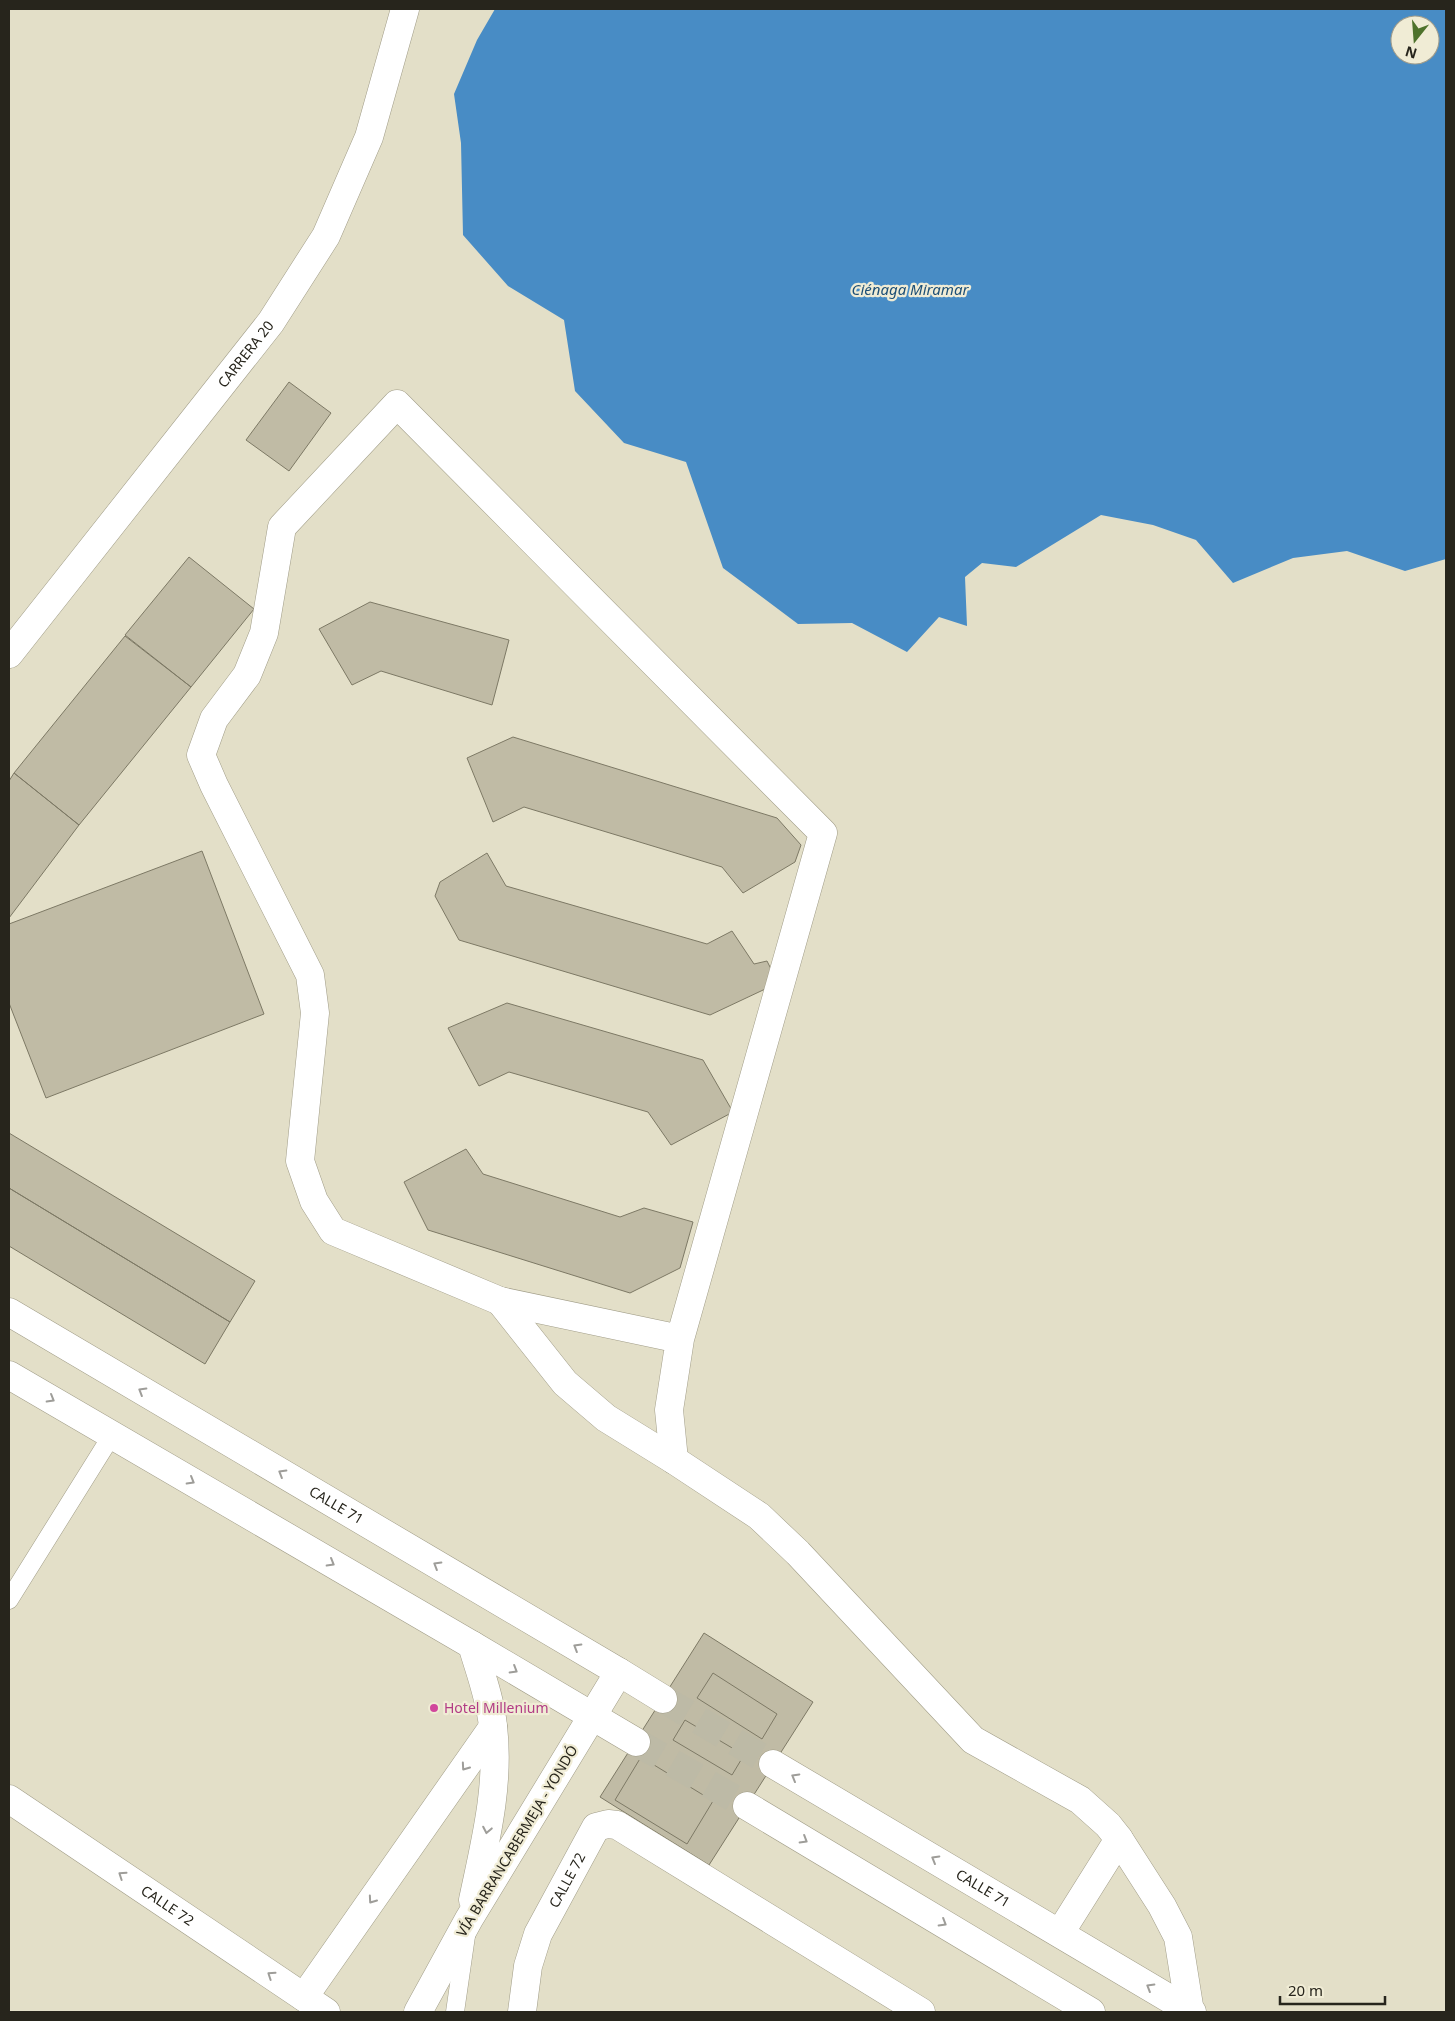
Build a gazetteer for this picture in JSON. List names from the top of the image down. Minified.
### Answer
{"streets":{"street":["CARRERA 20","CALLE 71","VÍA BARRANCABERMEJA - YONDÓ","CALLE 72"]},"crossings":[["CALLE 71","VÍA BARRANCABERMEJA - YONDÓ"]],"one_way":["CALLE 72"],"water":["Ciénaga Miramar"],"places":["Hotel Millenium"],"scale_bar":"20 m","north":"bottom"}
